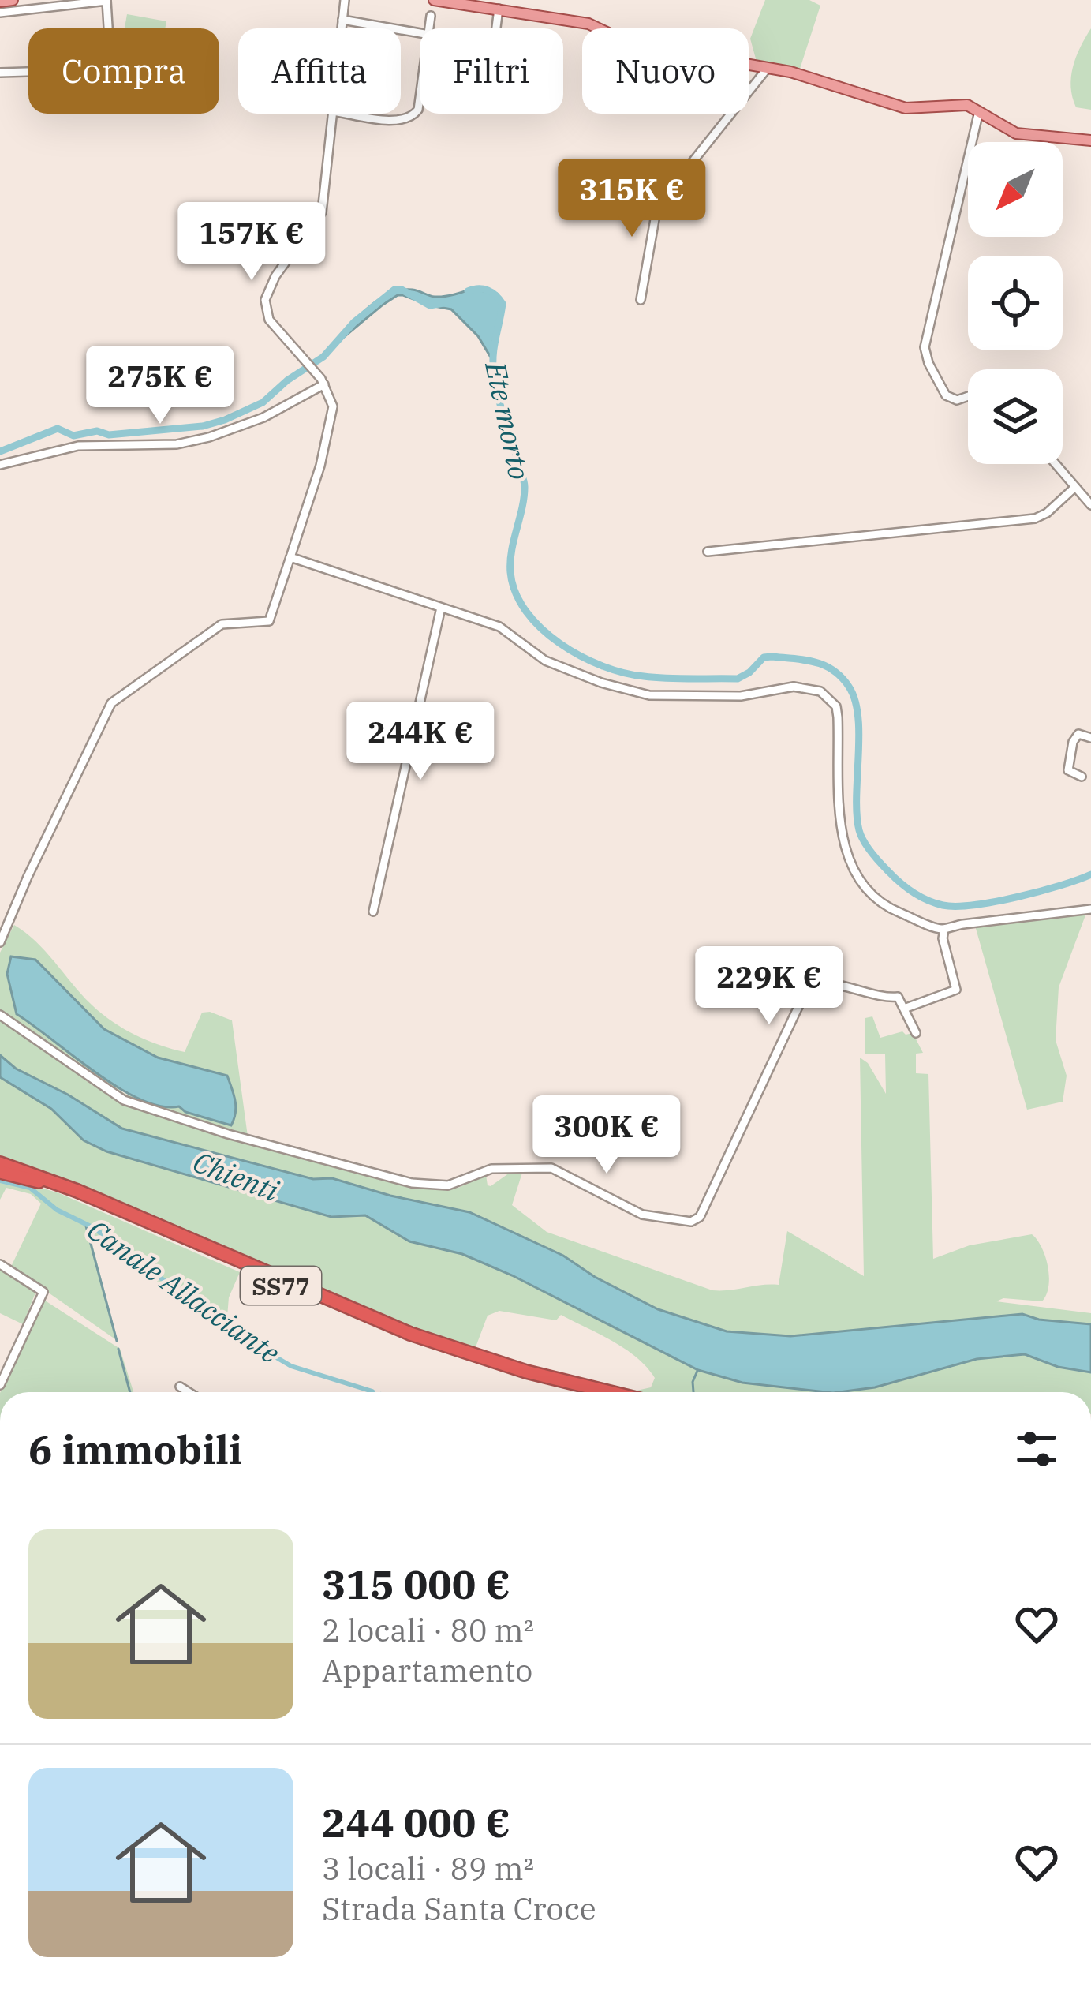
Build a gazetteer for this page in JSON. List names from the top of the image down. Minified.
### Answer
{"streets":{"highway":["SS77"]},"water":["Ete morto","Chienti","Canale Allacciante"],"north":"bottom left","page":{"chip":["Compra","Affitta","Filtri","Nuovo"],"price":["315K €","157K €","275K €","244K €","229K €","300K €"],"heading":"6 immobili","list":[{"name":"315 000 €","note":"2 locali · 80 m² · Appartamento"},{"name":"244 000 €","note":"3 locali · 89 m² · Strada Santa Croce"}]}}
